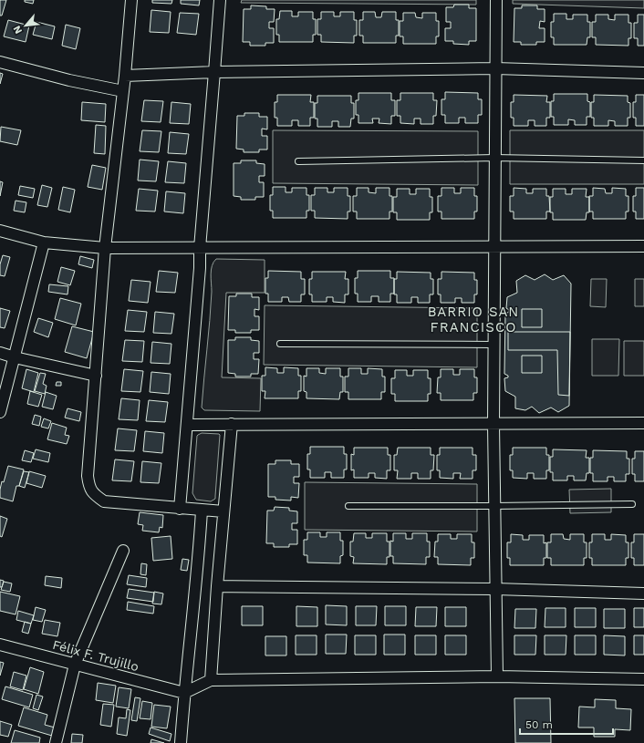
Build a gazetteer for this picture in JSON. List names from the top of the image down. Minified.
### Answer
{"streets":{"street":["Félix F. Trujillo"]},"districts":["BARRIO SAN FRANCISCO"],"scale_bar":"50 m","north":"bottom left"}
